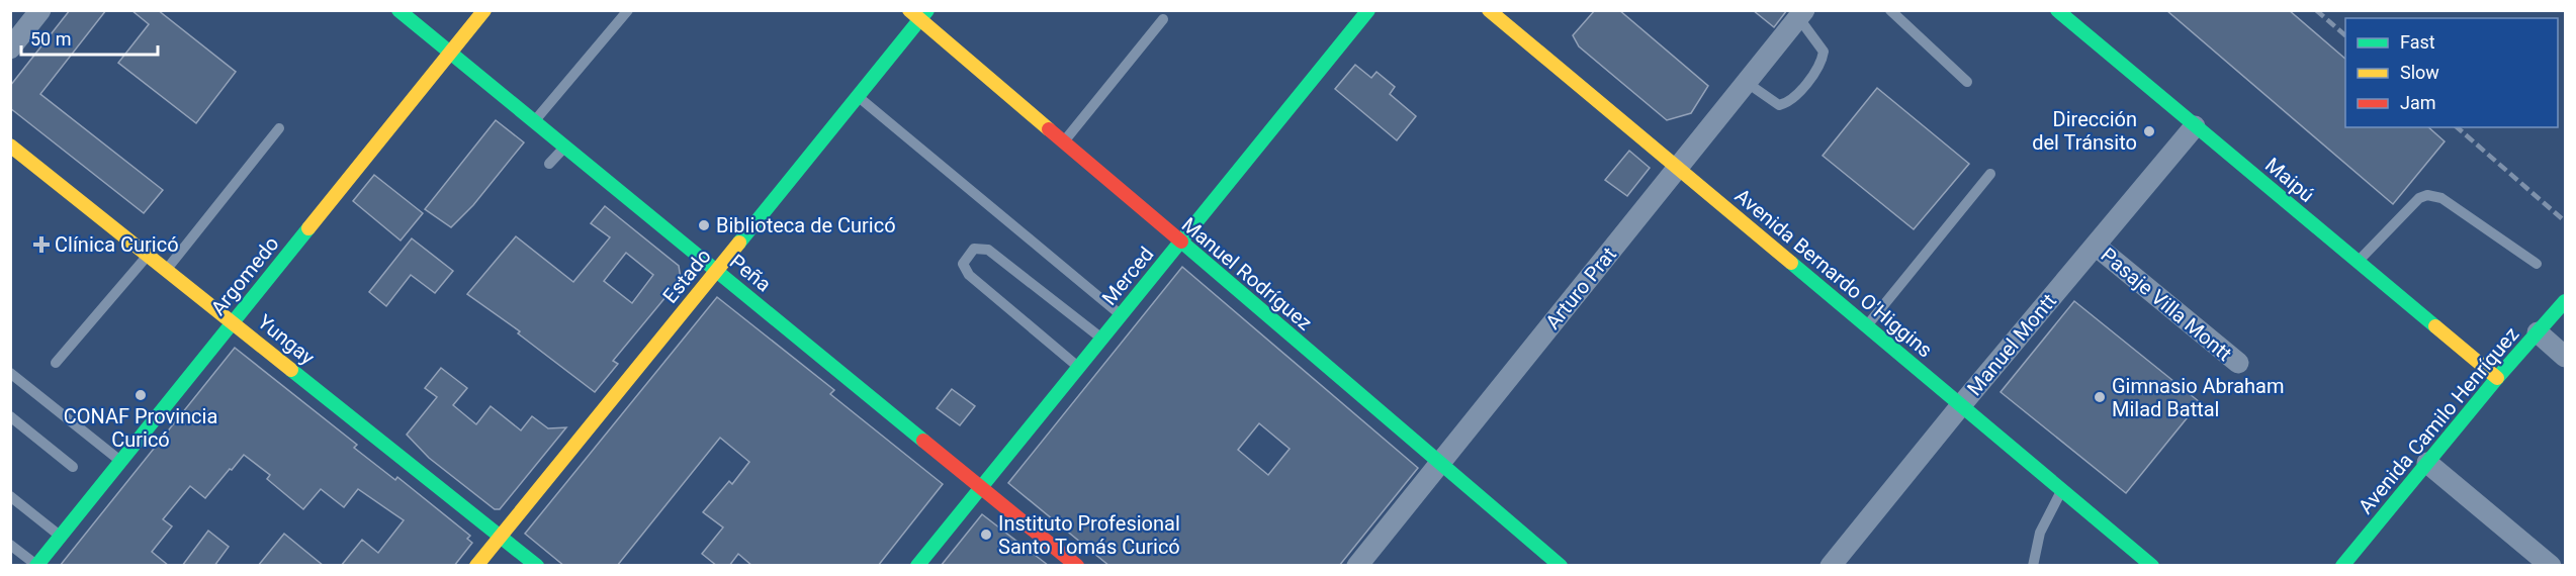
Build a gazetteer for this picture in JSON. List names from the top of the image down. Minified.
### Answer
{"streets":{"street":["Maipú","Peña","Avenida Bernardo O'Higgins","Manuel Rodríguez","Argomedo","Estado","Merced","Arturo Prat","Pasaje Villa Montt","Yungay","Manuel Montt","Avenida Camilo Henríquez"]},"crossings":[["Maipú","Manuel Montt"],["Maipú","Avenida Camilo Henríquez"],["Peña","Argomedo"],["Peña","Estado"],["Peña","Merced"],["Avenida Bernardo O'Higgins","Arturo Prat"],["Avenida Bernardo O'Higgins","Manuel Montt"],["Manuel Rodríguez","Estado"],["Manuel Rodríguez","Merced"],["Manuel Rodríguez","Arturo Prat"],["Argomedo","Yungay"],["Estado","Yungay"],["Pasaje Villa Montt","Manuel Montt"]],"places":{"other":["Dirección del Tránsito","Biblioteca de Curicó","CONAF Provincia Curicó","Gimnasio Abraham Milad Battal","Instituto Profesional Santo Tomás Curicó"],"health":["Clínica Curicó"]},"legend":["Fast","Slow","Jam"],"scale_bar":"50 m"}
